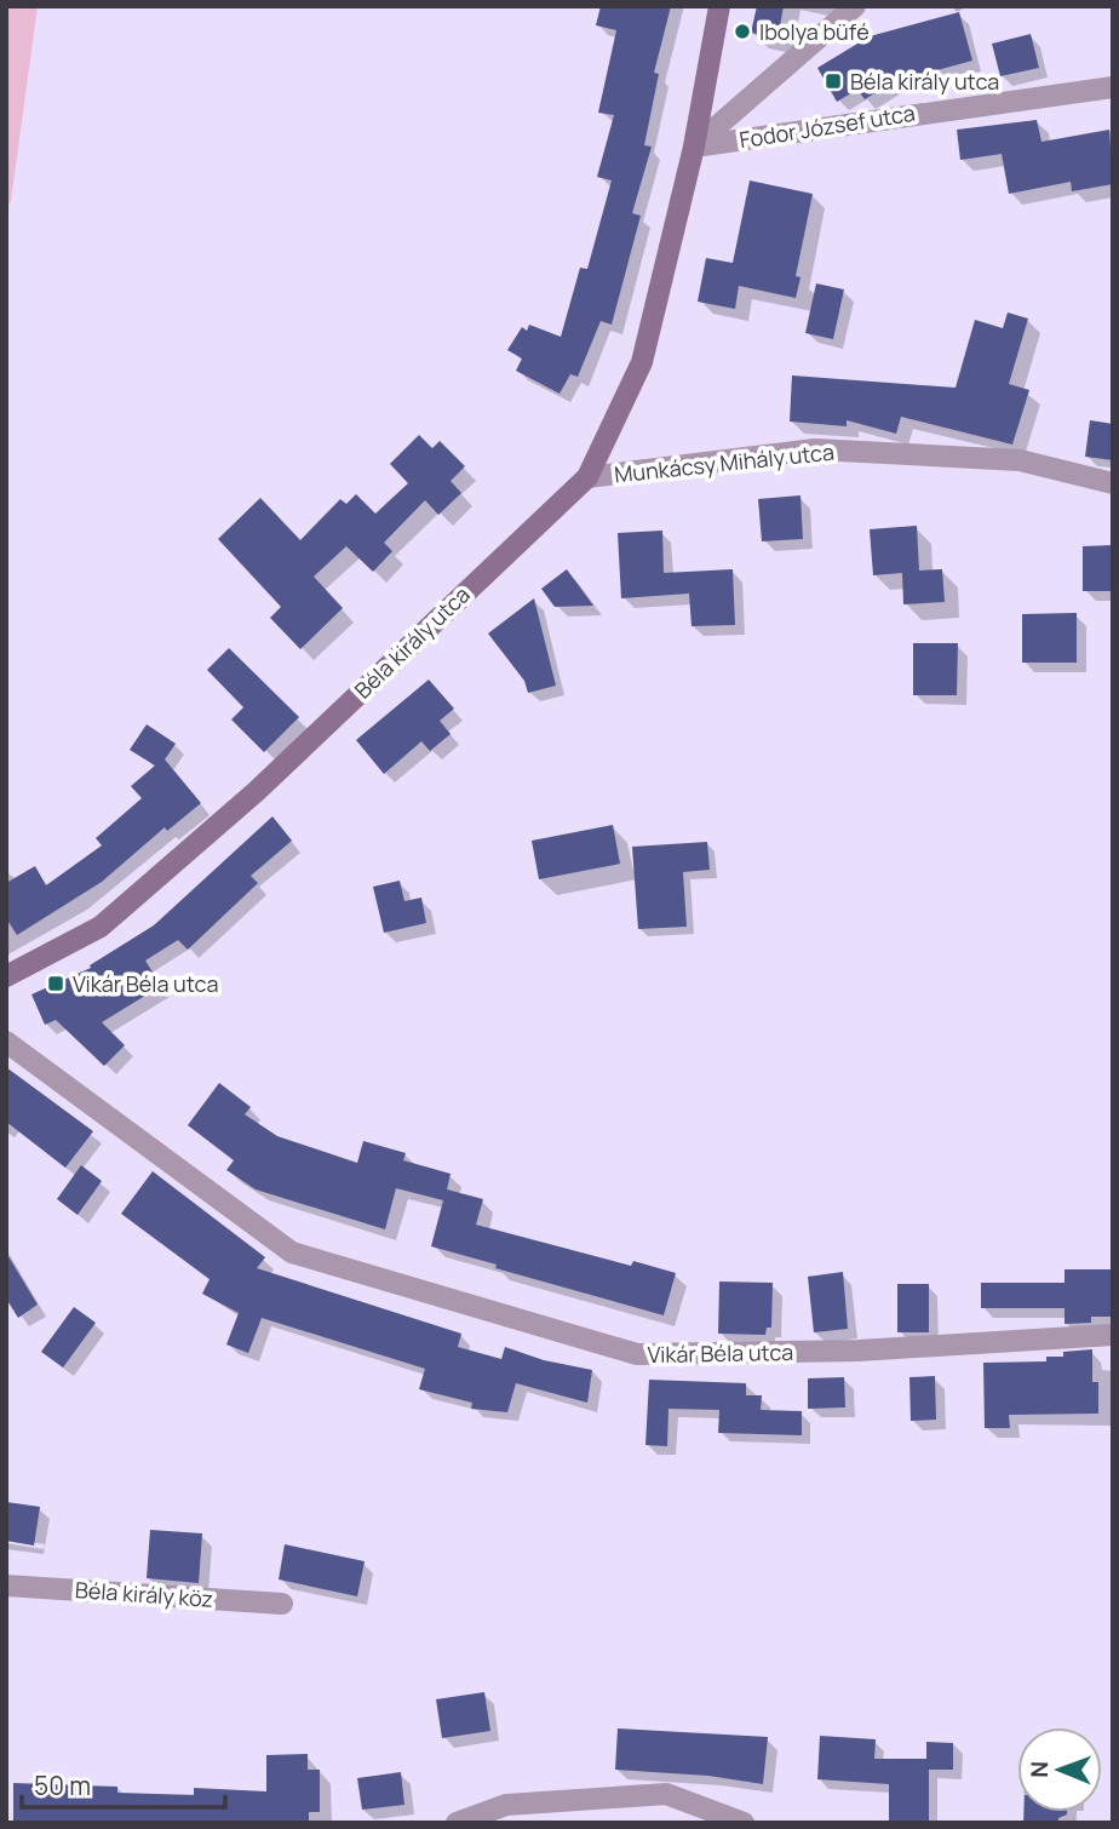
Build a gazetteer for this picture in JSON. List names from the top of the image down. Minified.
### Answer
{"streets":{"street":["Fodor József utca","Munkácsy Mihály utca","Béla király utca","Vikár Béla utca","Béla király köz"]},"crossings":[["Fodor József utca","Béla király utca"],["Munkácsy Mihály utca","Béla király utca"]],"places":{"other":["Ibolya büfé"],"transit":["Béla király utca","Vikár Béla utca"]},"scale_bar":"50 m","north":"left"}
